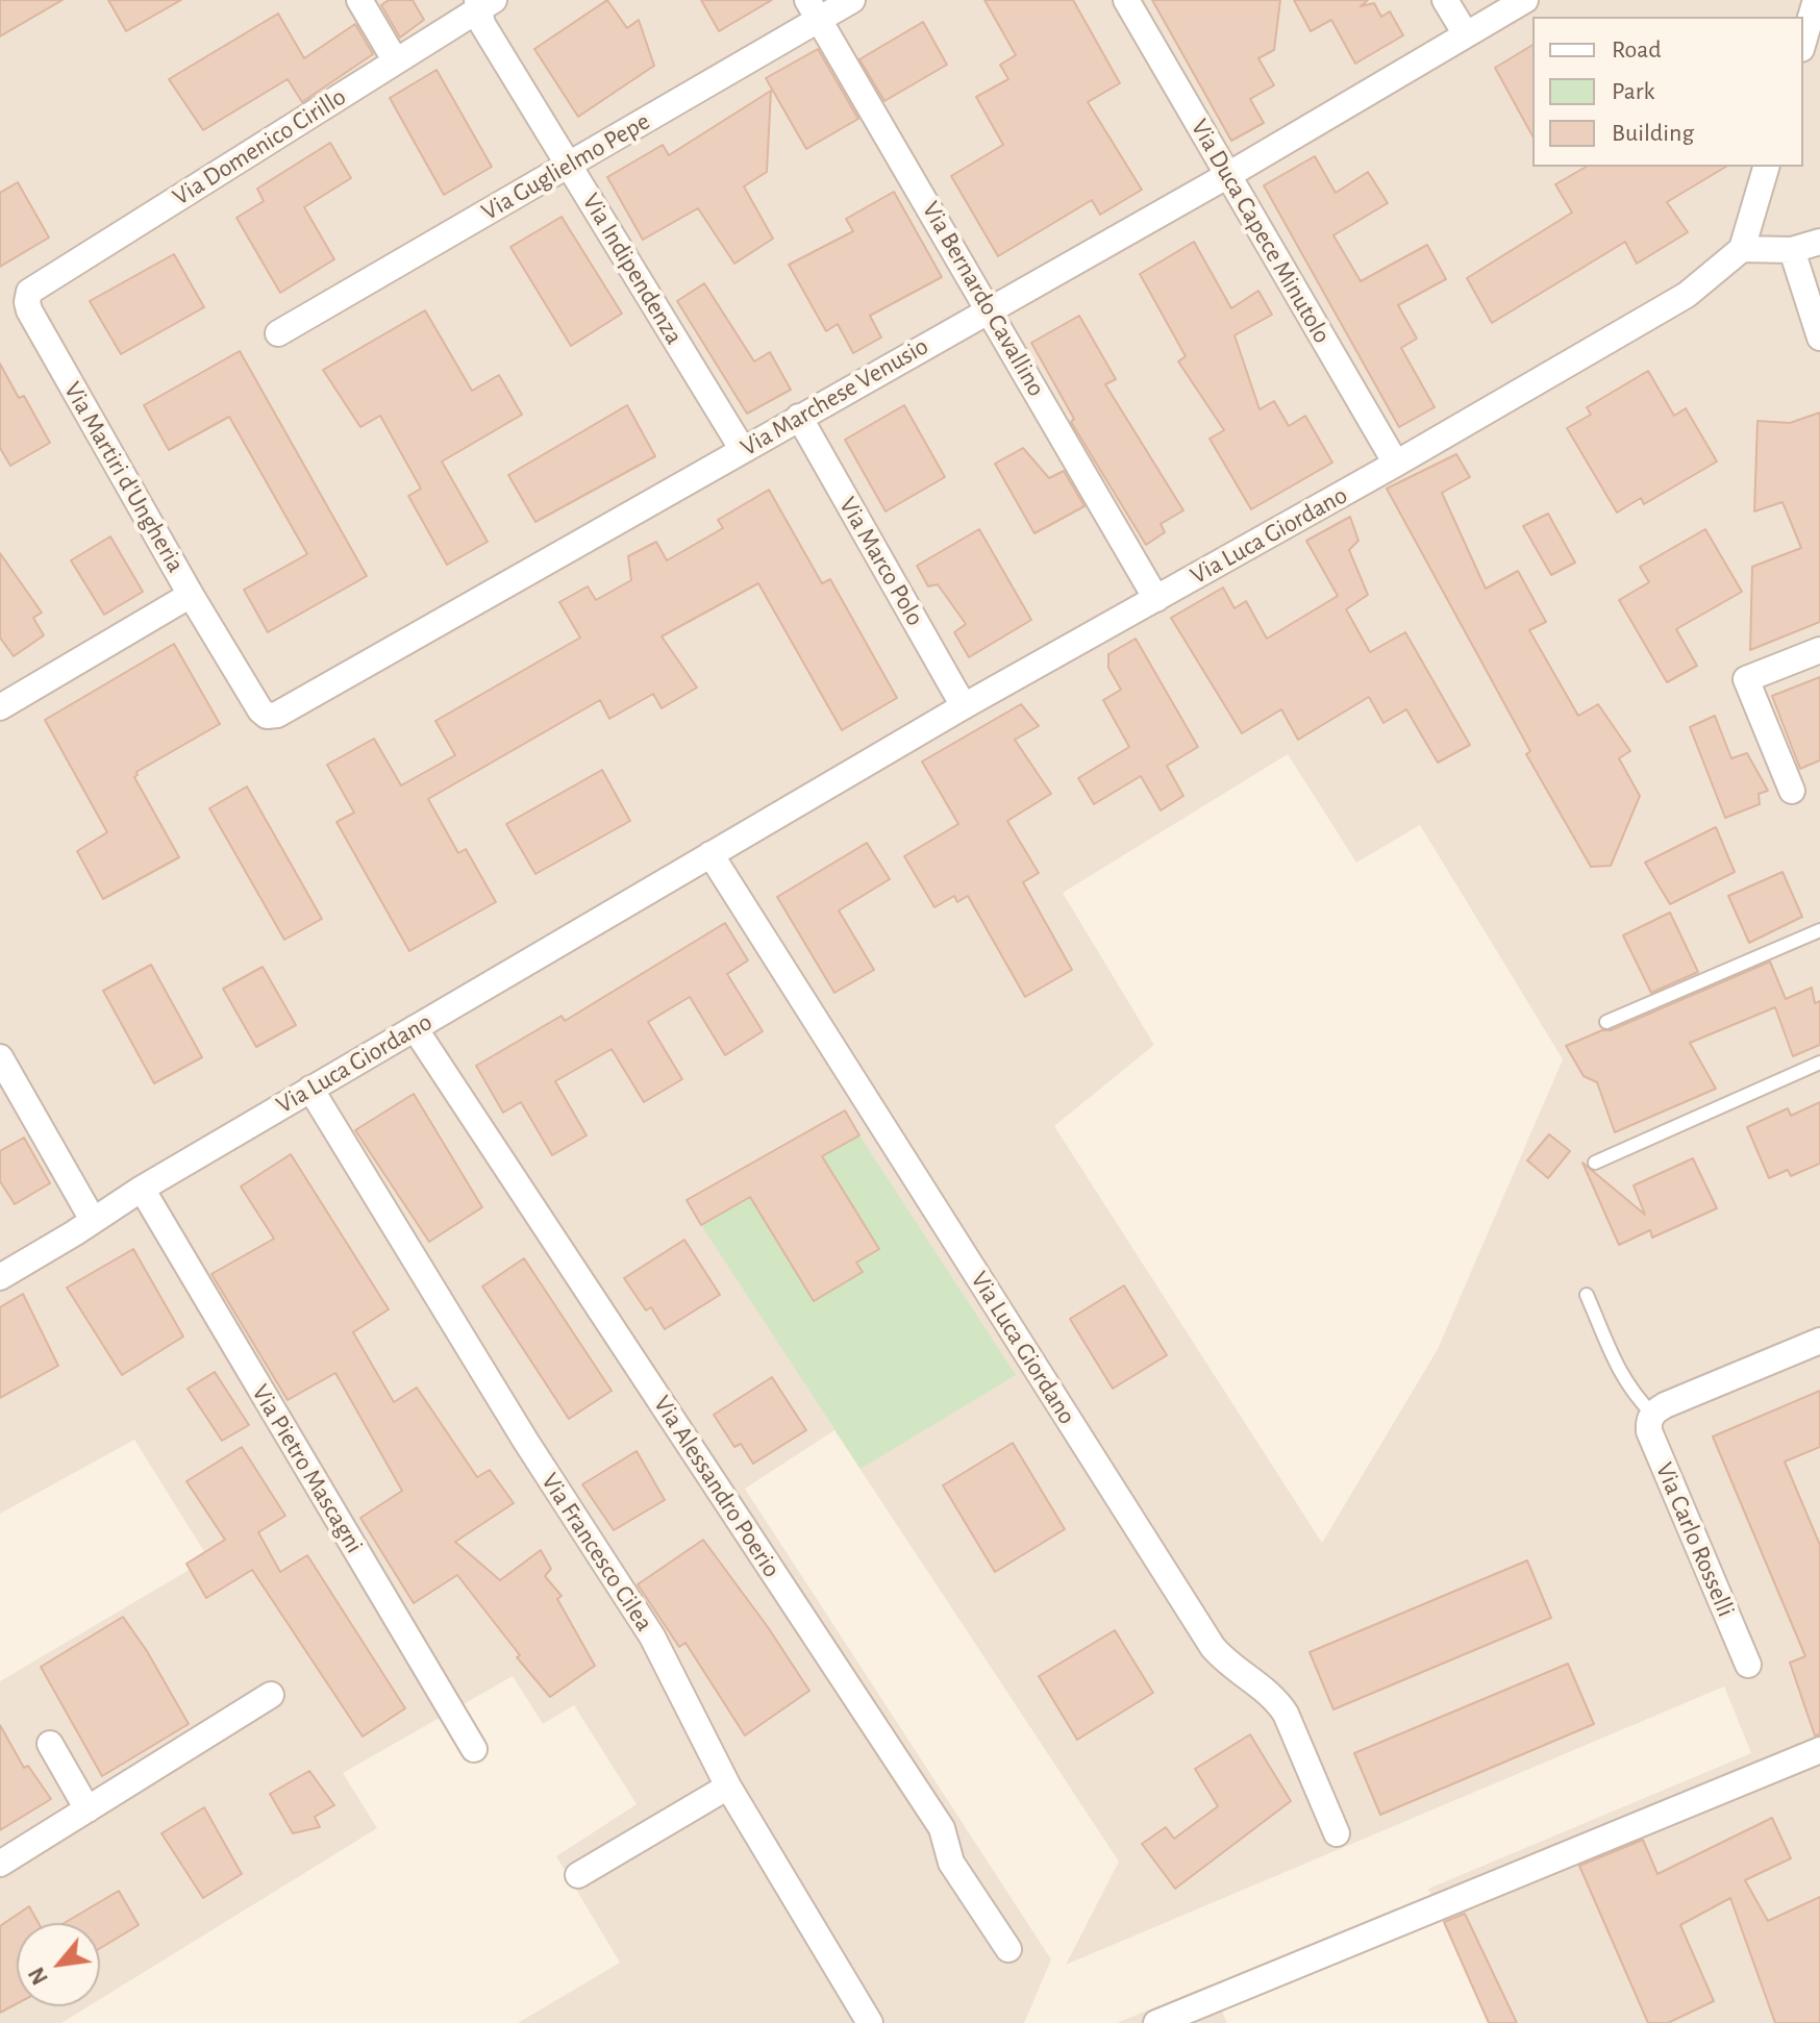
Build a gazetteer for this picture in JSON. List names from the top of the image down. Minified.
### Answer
{"streets":{"street":["Via Domenico Cirillo","Via Guglielmo Pepe","Via Duca Capece Minutolo","Via Indipendenza","Via Bernardo Cavallino","Via Marchese Venusio","Via Martiri d'Ungheria","Via Luca Giordano","Via Marco Polo","Via Pietro Mascagni","Via Alessandro Poerio","Via Carlo Rosselli","Via Francesco Cilea"]},"crossings":[["Via Domenico Cirillo","Via Indipendenza"],["Via Domenico Cirillo","Via Martiri d'Ungheria"],["Via Guglielmo Pepe","Via Indipendenza"],["Via Guglielmo Pepe","Via Bernardo Cavallino"],["Via Duca Capece Minutolo","Via Marchese Venusio"],["Via Duca Capece Minutolo","Via Luca Giordano"],["Via Indipendenza","Via Marchese Venusio"],["Via Bernardo Cavallino","Via Marchese Venusio"],["Via Bernardo Cavallino","Via Luca Giordano"],["Via Marchese Venusio","Via Martiri d'Ungheria"],["Via Marchese Venusio","Via Marco Polo"],["Via Luca Giordano","Via Marco Polo"],["Via Luca Giordano","Via Pietro Mascagni"],["Via Luca Giordano","Via Alessandro Poerio"],["Via Luca Giordano","Via Francesco Cilea"]],"legend":["Road","Park","Building"],"north":"bottom left"}
